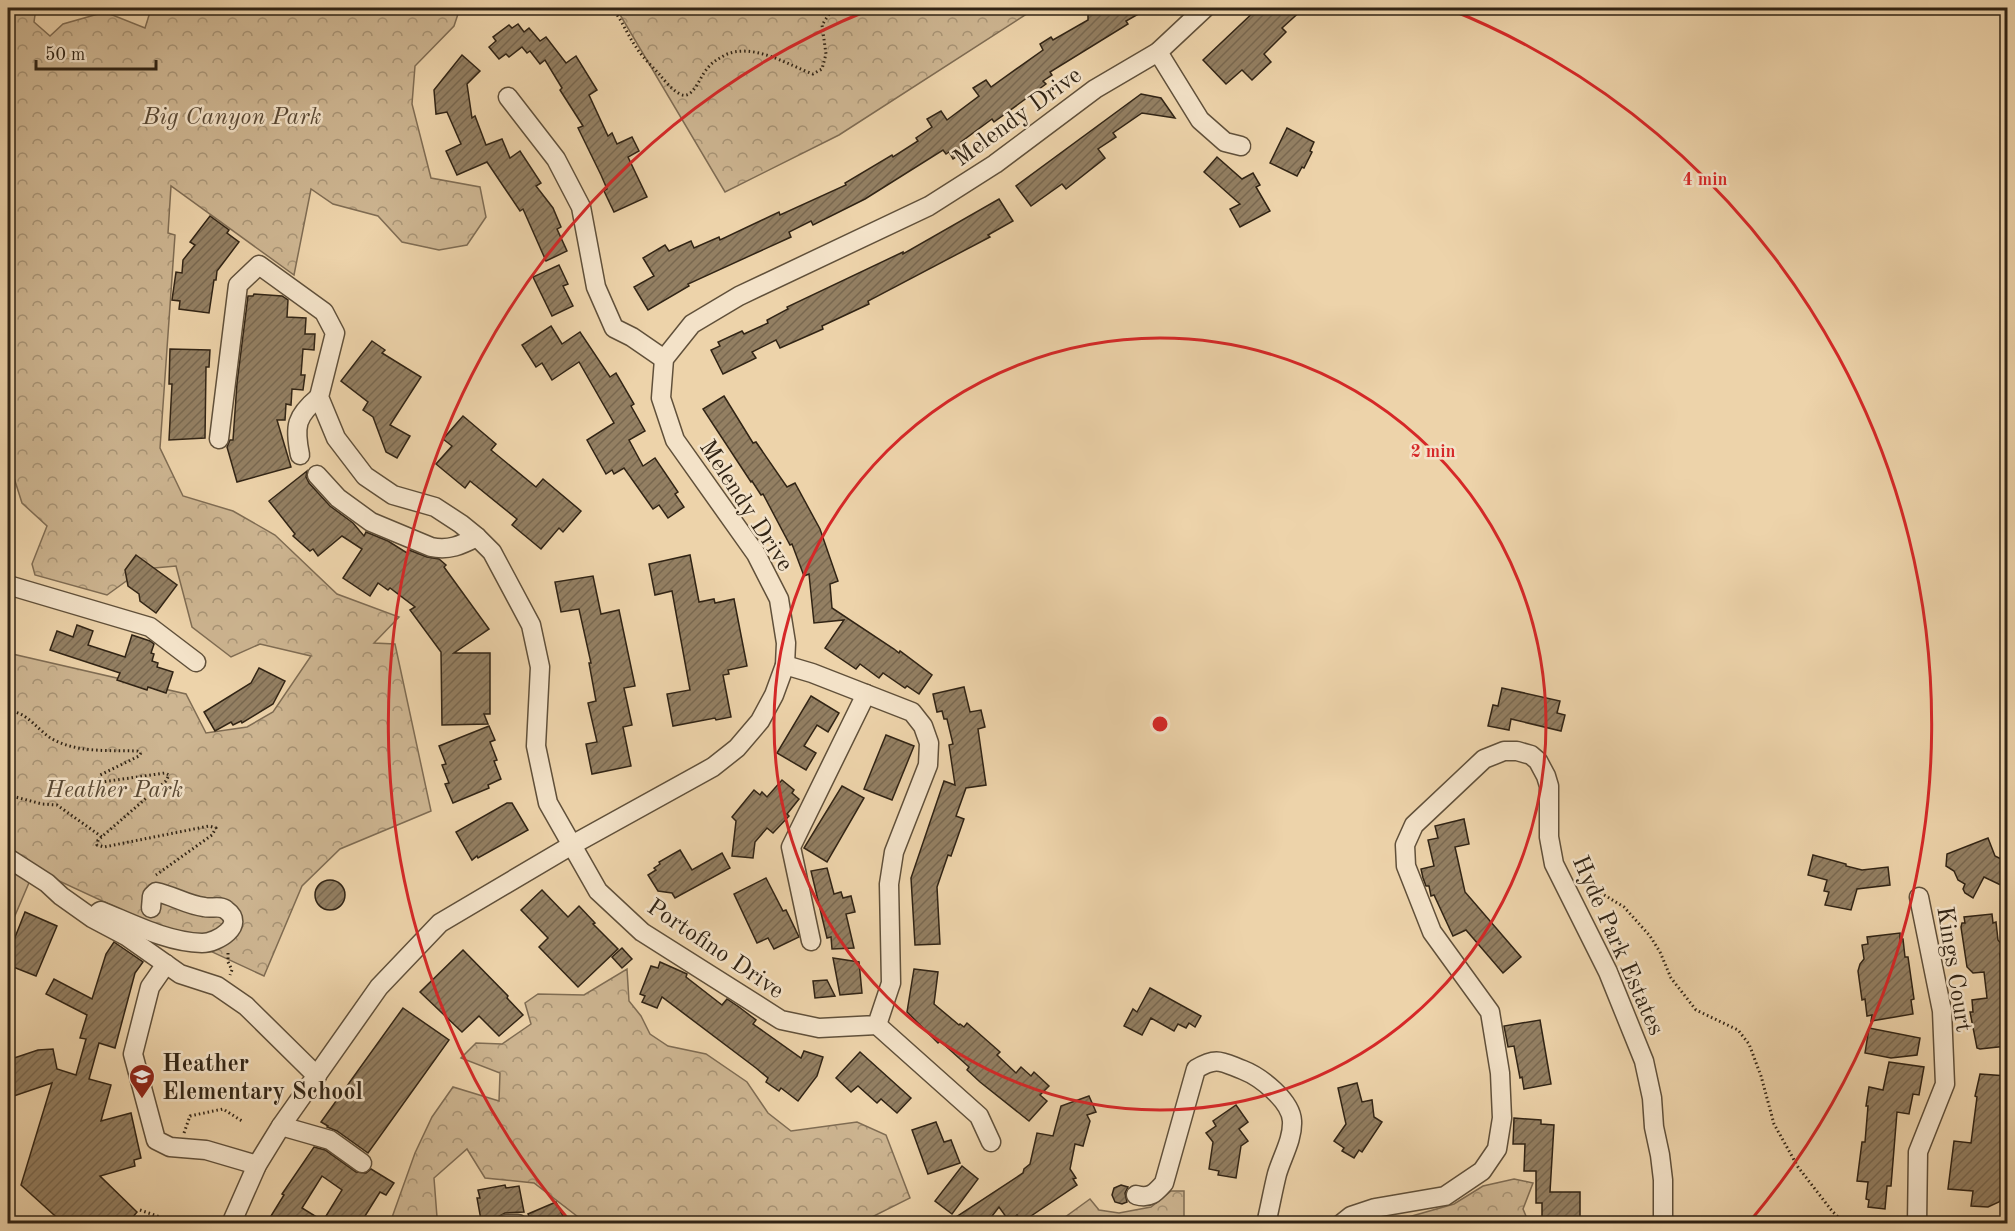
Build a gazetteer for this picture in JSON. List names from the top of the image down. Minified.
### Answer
{"streets":{"street":["Melendy Drive","Hyde Park Estates","Portofino Drive","Kings Court"]},"crossings":[["Melendy Drive","Portofino Drive"]],"parks":["Big Canyon Park","Heather Park"],"places":{"school or university":["Heather Elementary School"]},"scale_bar":"50 m","rings":["4 min","2 min"]}
